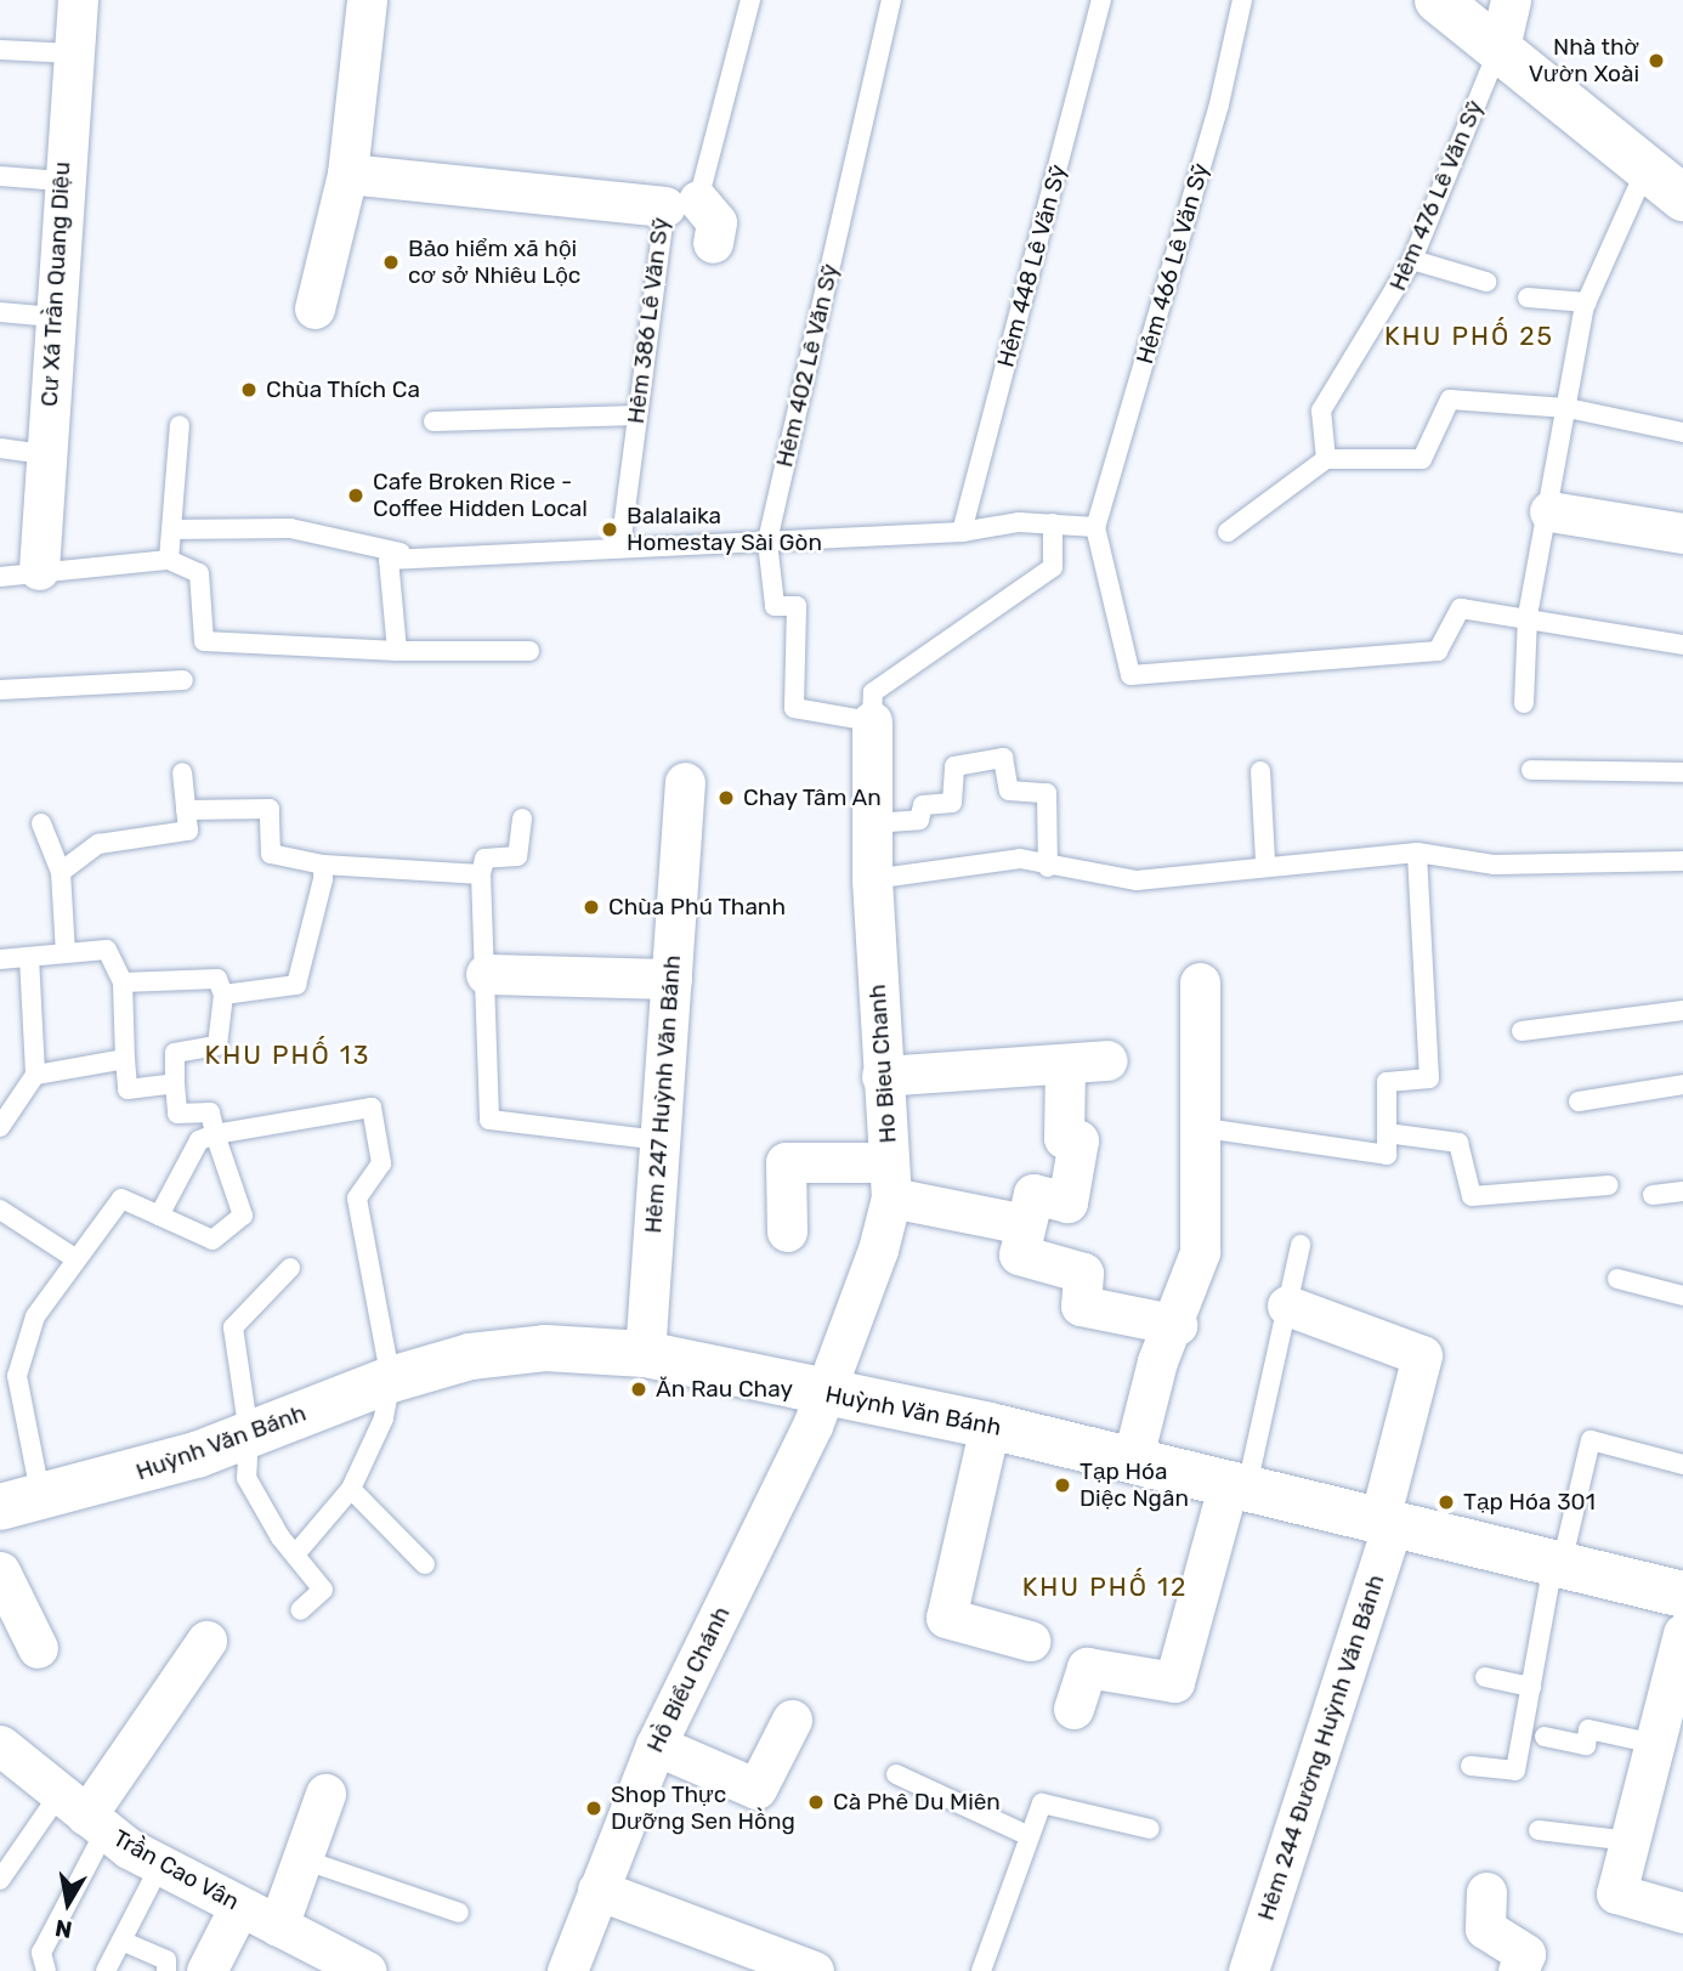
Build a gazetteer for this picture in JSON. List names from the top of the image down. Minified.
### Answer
{"streets":{"street":["Cư Xá Trần Quang Diệu","Hẻm 386 Lê Văn Sỹ","Ho Bieu Chanh","Hẻm 247 Huỳnh Văn Bánh","Huỳnh Văn Bánh","Hồ Biểu Chánh","Hẻm 244 Đường Huỳnh Văn Bánh","Trần Cao Vân"],"lane":["Hẻm 476 Lê Văn Sỹ","Hẻm 466 Lê Văn Sỹ","Hẻm 448 Lê Văn Sỹ","Hẻm 402 Lê Văn Sỹ"]},"crossings":[["Hẻm 402 Lê Văn Sỹ","Ho Bieu Chanh"],["Ho Bieu Chanh","Huỳnh Văn Bánh"],["Ho Bieu Chanh","Hồ Biểu Chánh"],["Hẻm 247 Huỳnh Văn Bánh","Huỳnh Văn Bánh"],["Huỳnh Văn Bánh","Hồ Biểu Chánh"],["Huỳnh Văn Bánh","Hẻm 244 Đường Huỳnh Văn Bánh"]],"districts":["KHU PHỐ 25","KHU PHỐ 13","KHU PHỐ 12"],"places":["Nhà thờ Vườn Xoài","Bảo hiểm xã hội cơ sở Nhiêu Lộc","Chùa Thích Ca","Cafe Broken Rice - Coffee Hidden Local","Balalaika Homestay Sài Gòn","Chay Tâm An","Chùa Phú Thanh","Ăn Rau Chay","Tạp Hóa Diệc Ngân","Tạp Hóa 301","Cà Phê Du Miên","Shop Thực Dưỡng Sen Hồng"],"north":"bottom"}
